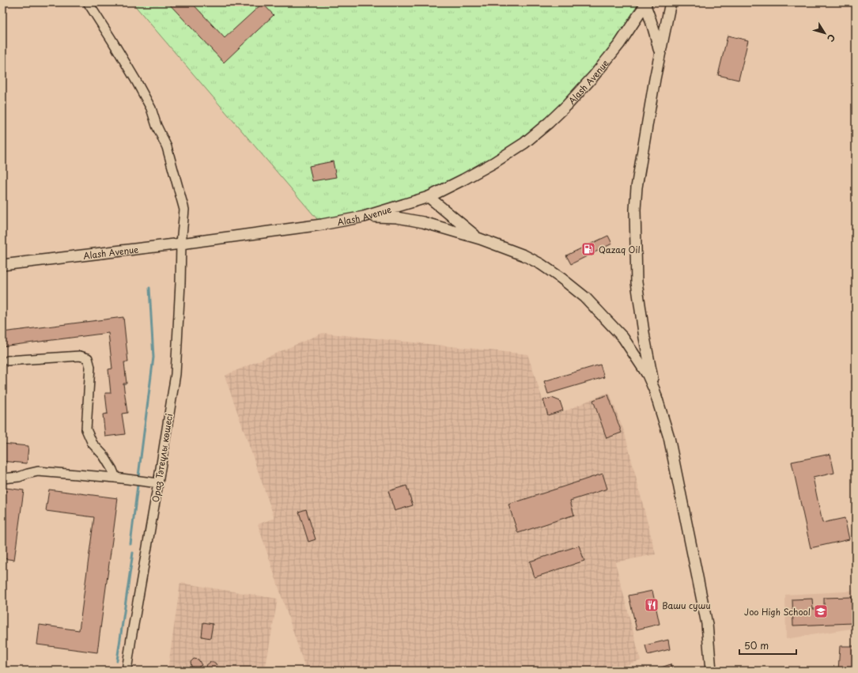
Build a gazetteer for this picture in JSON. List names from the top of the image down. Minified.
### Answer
{"streets":{"main road":["Alash Avenue"],"street":["Ораз Тәтеұлы көшесі"]},"crossings":[["Alash Avenue","Ораз Тәтеұлы көшесі"]],"places":{"fuel station":["Qazaq Oil"],"restaurant":["Ваши суши"],"school or university":["Joo High School"]},"scale_bar":"50 m","north":"bottom right"}
